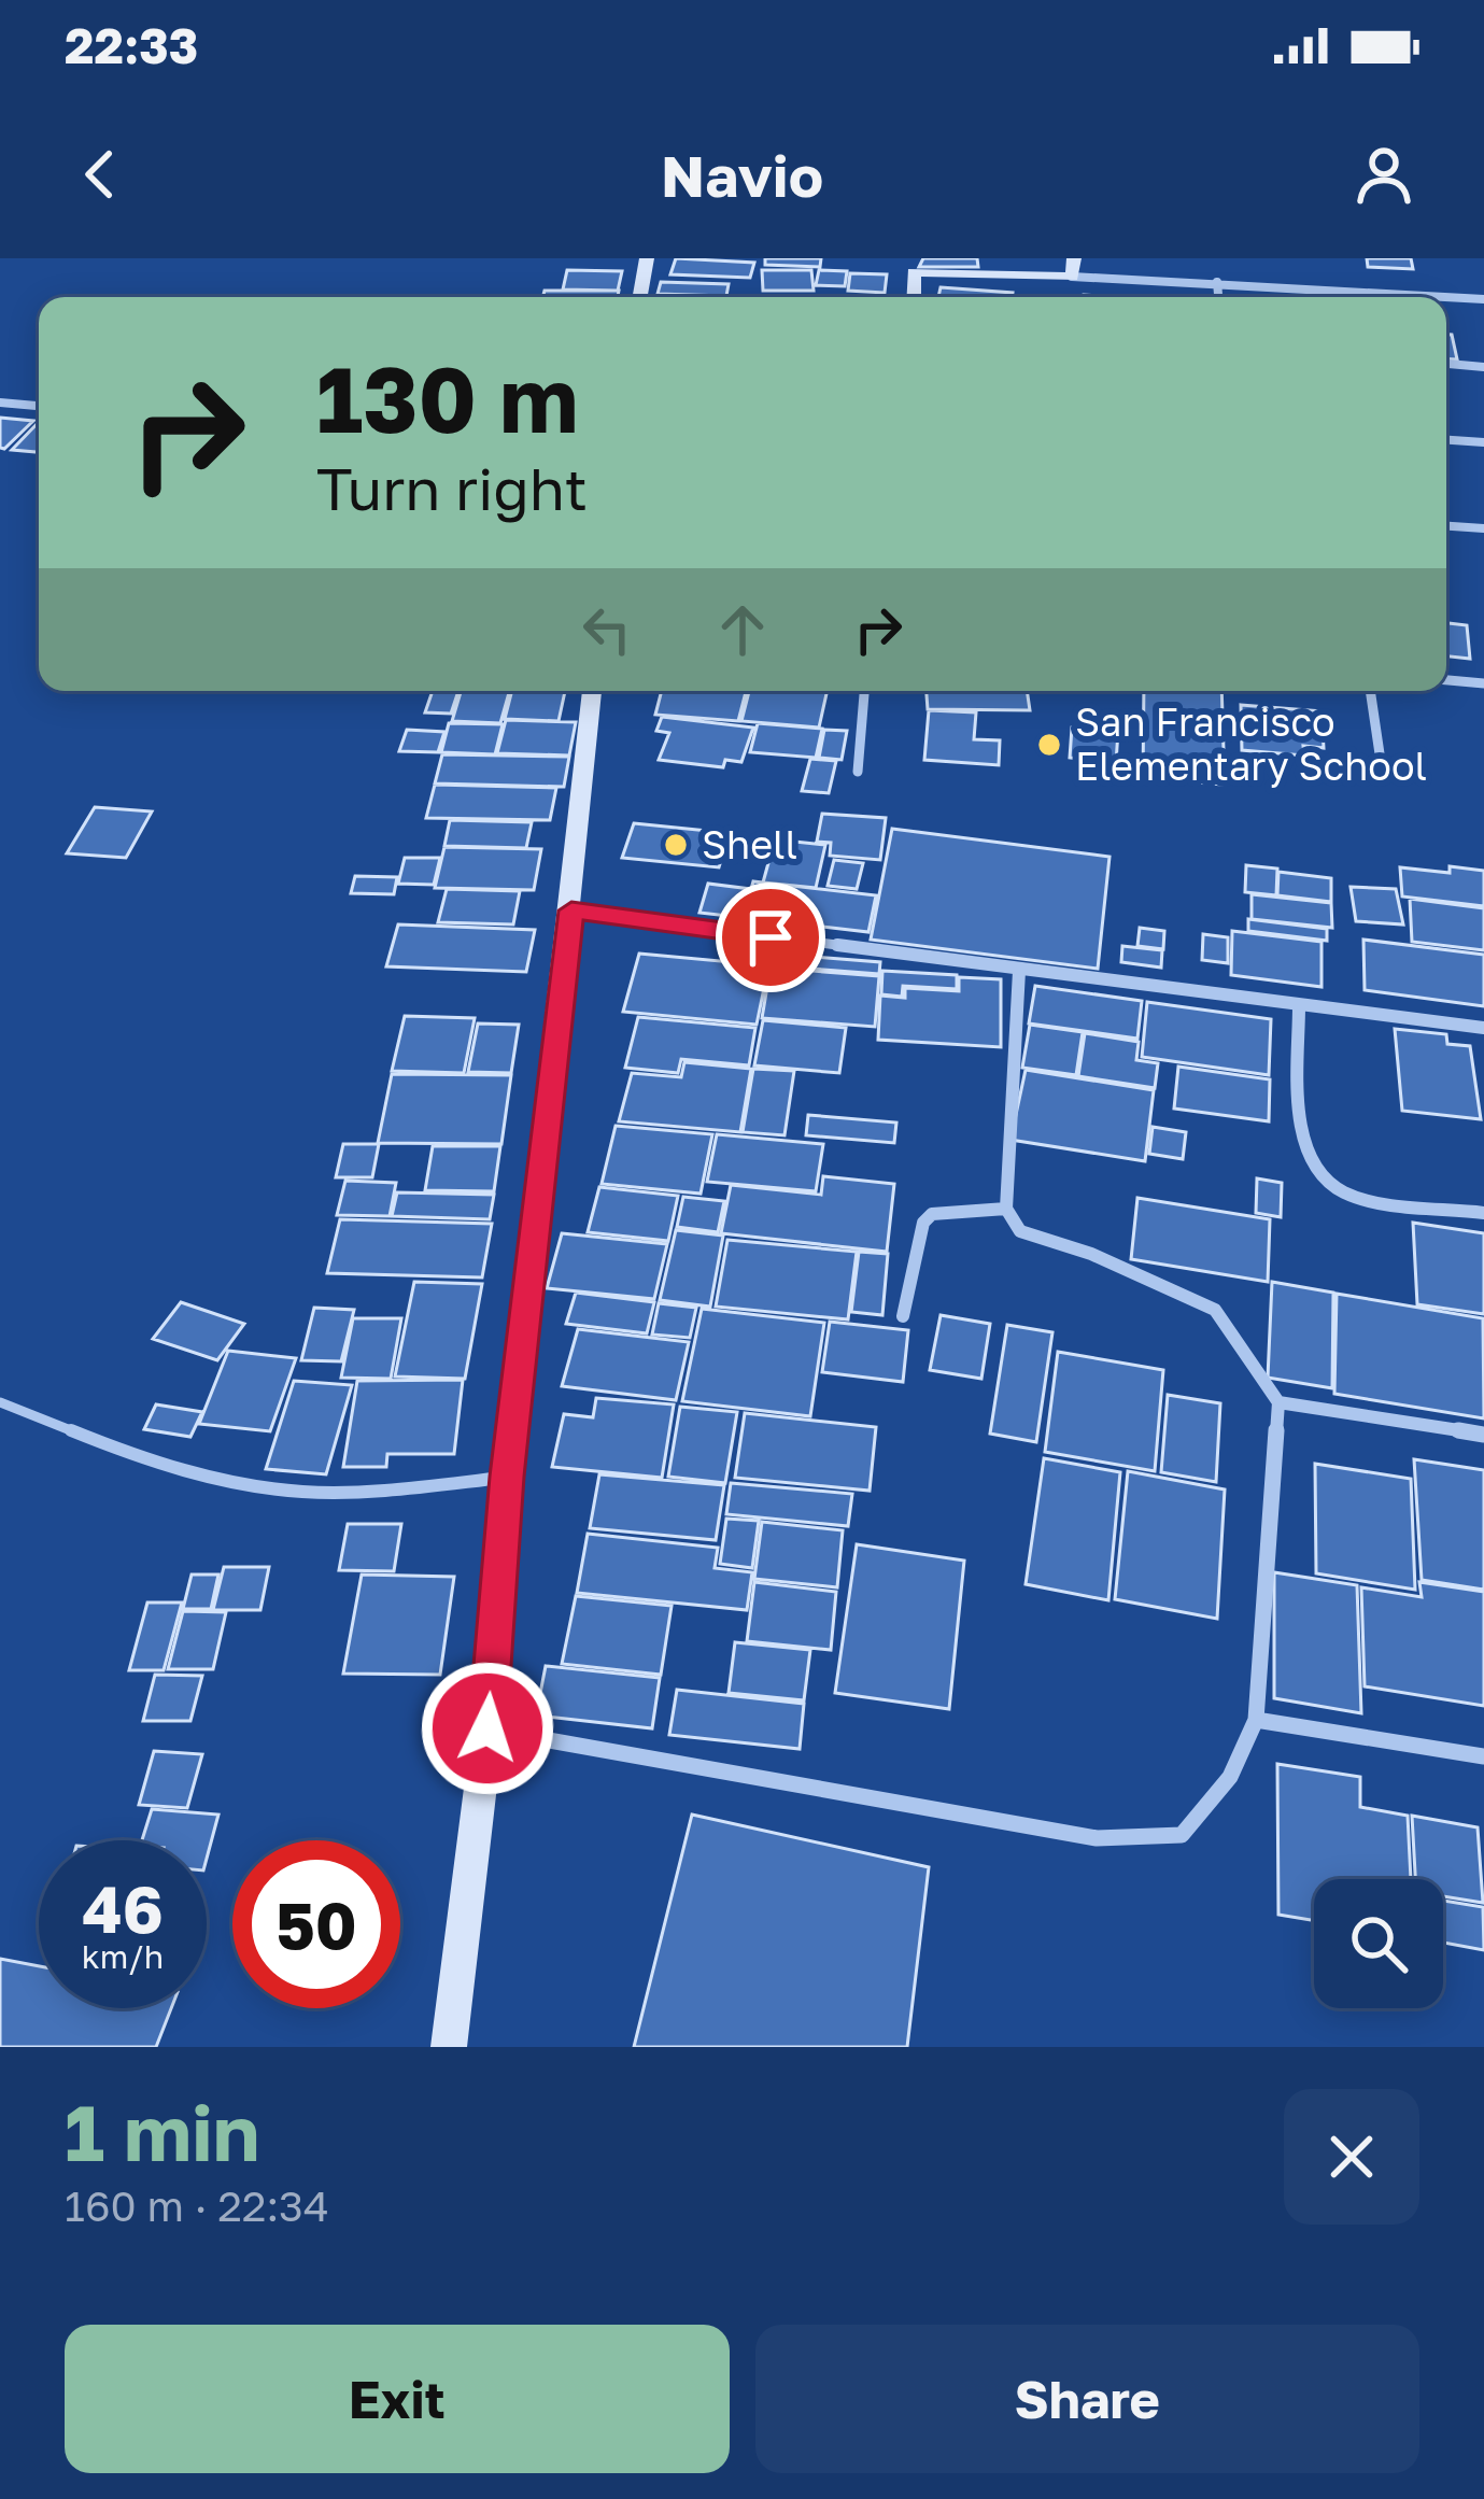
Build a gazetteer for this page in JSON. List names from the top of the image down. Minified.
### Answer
{"places":["San Francisco Elementary School","Shell"],"page":{"status":"22:33","header":"Navio","turn":["130 m","Turn right"],"speed":"46 km/h","limit":"50","heading":["1 min","160 m · 22:34"],"buttons":["Exit","Share"]}}
